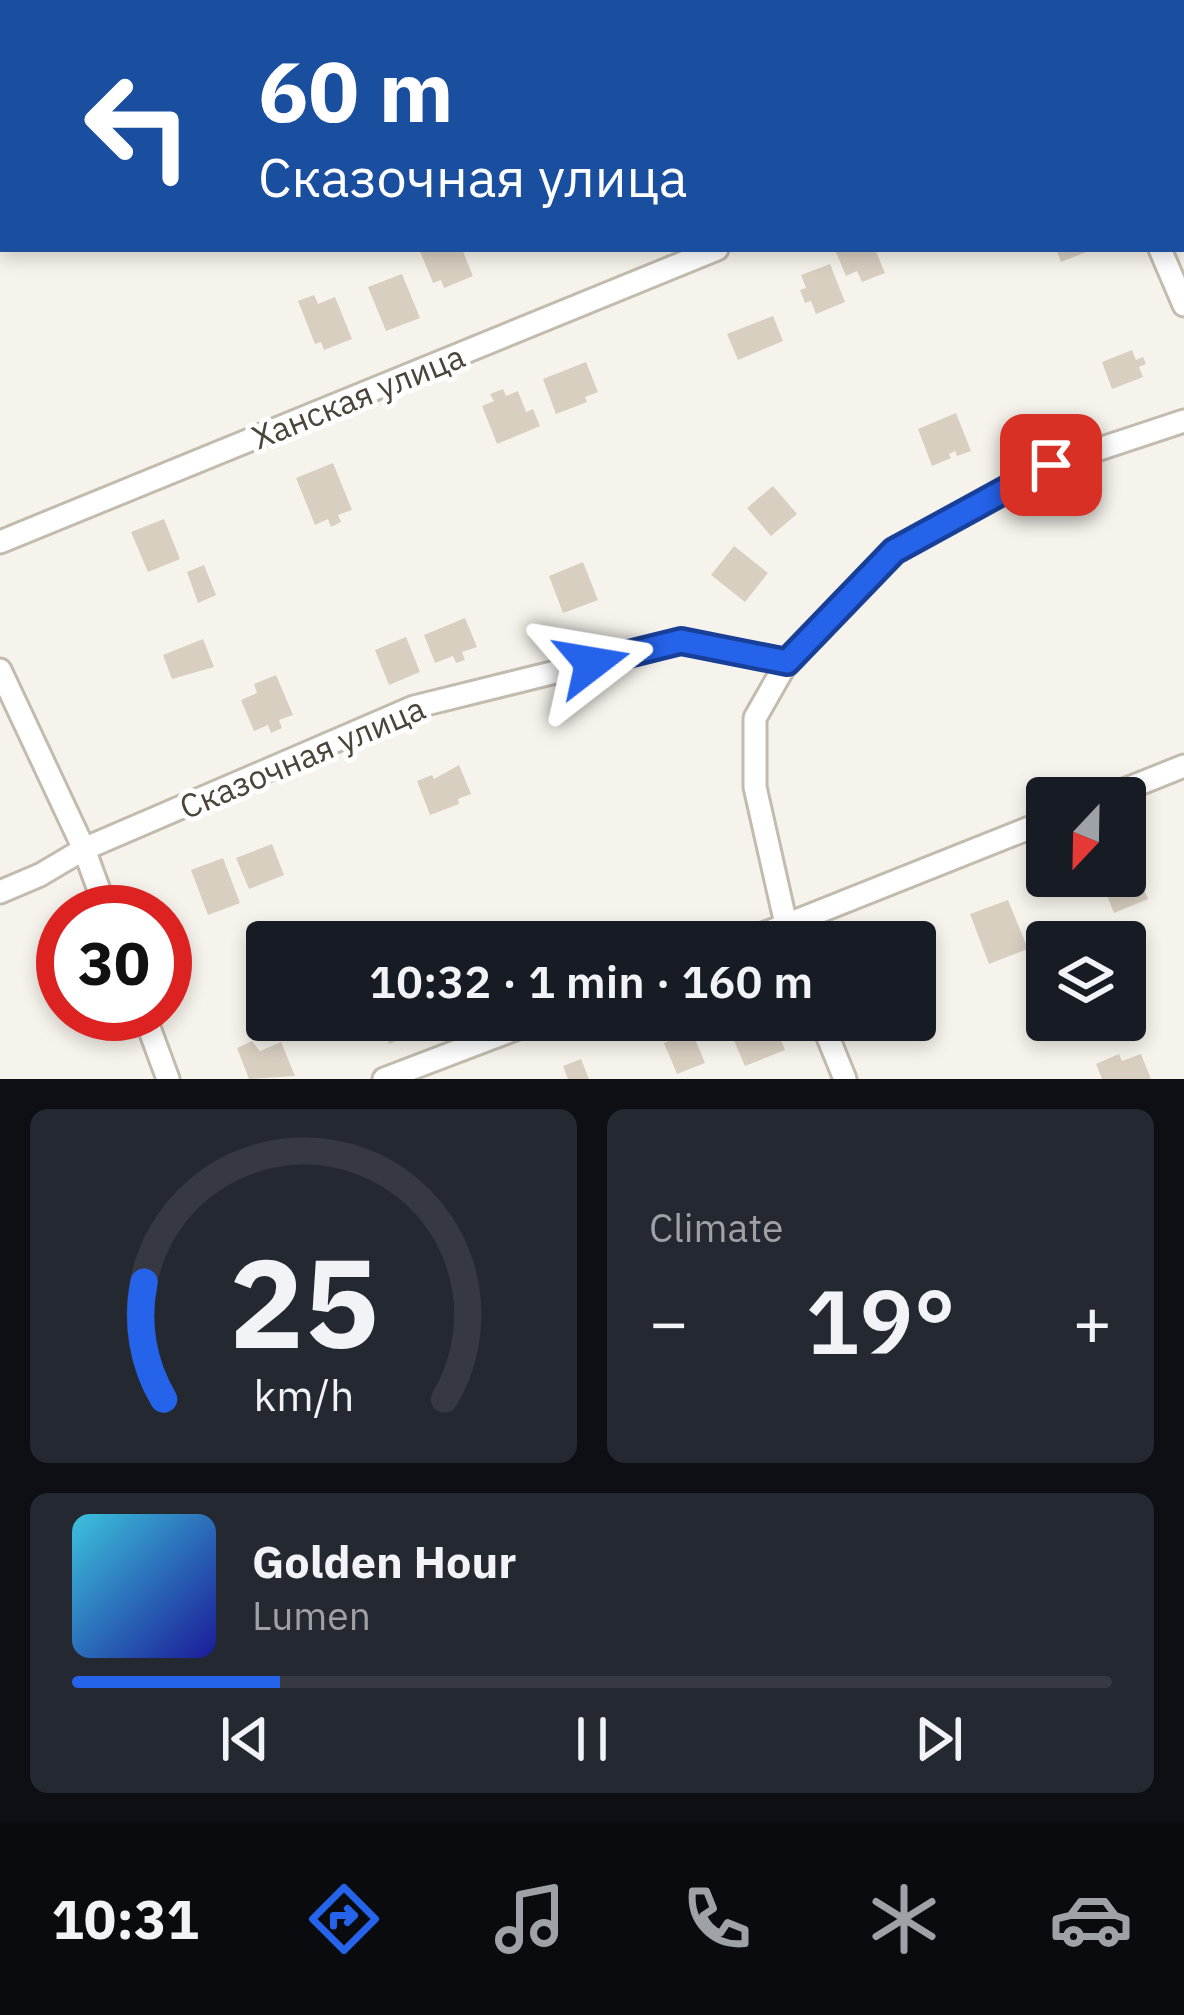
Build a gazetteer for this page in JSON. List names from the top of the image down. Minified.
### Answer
{"streets":{"street":["Ханская улица","Сказочная улица"]},"north":"bottom","page":{"turn":["60 m","Сказочная улица"],"limit":"30","trip":"10:32 · 1 min · 160 m","tile":"Climate","heat":["−","19°","+"],"song":["Golden Hour","Lumen"],"tabs":"10:31","gauge":["25","km/h"]}}
